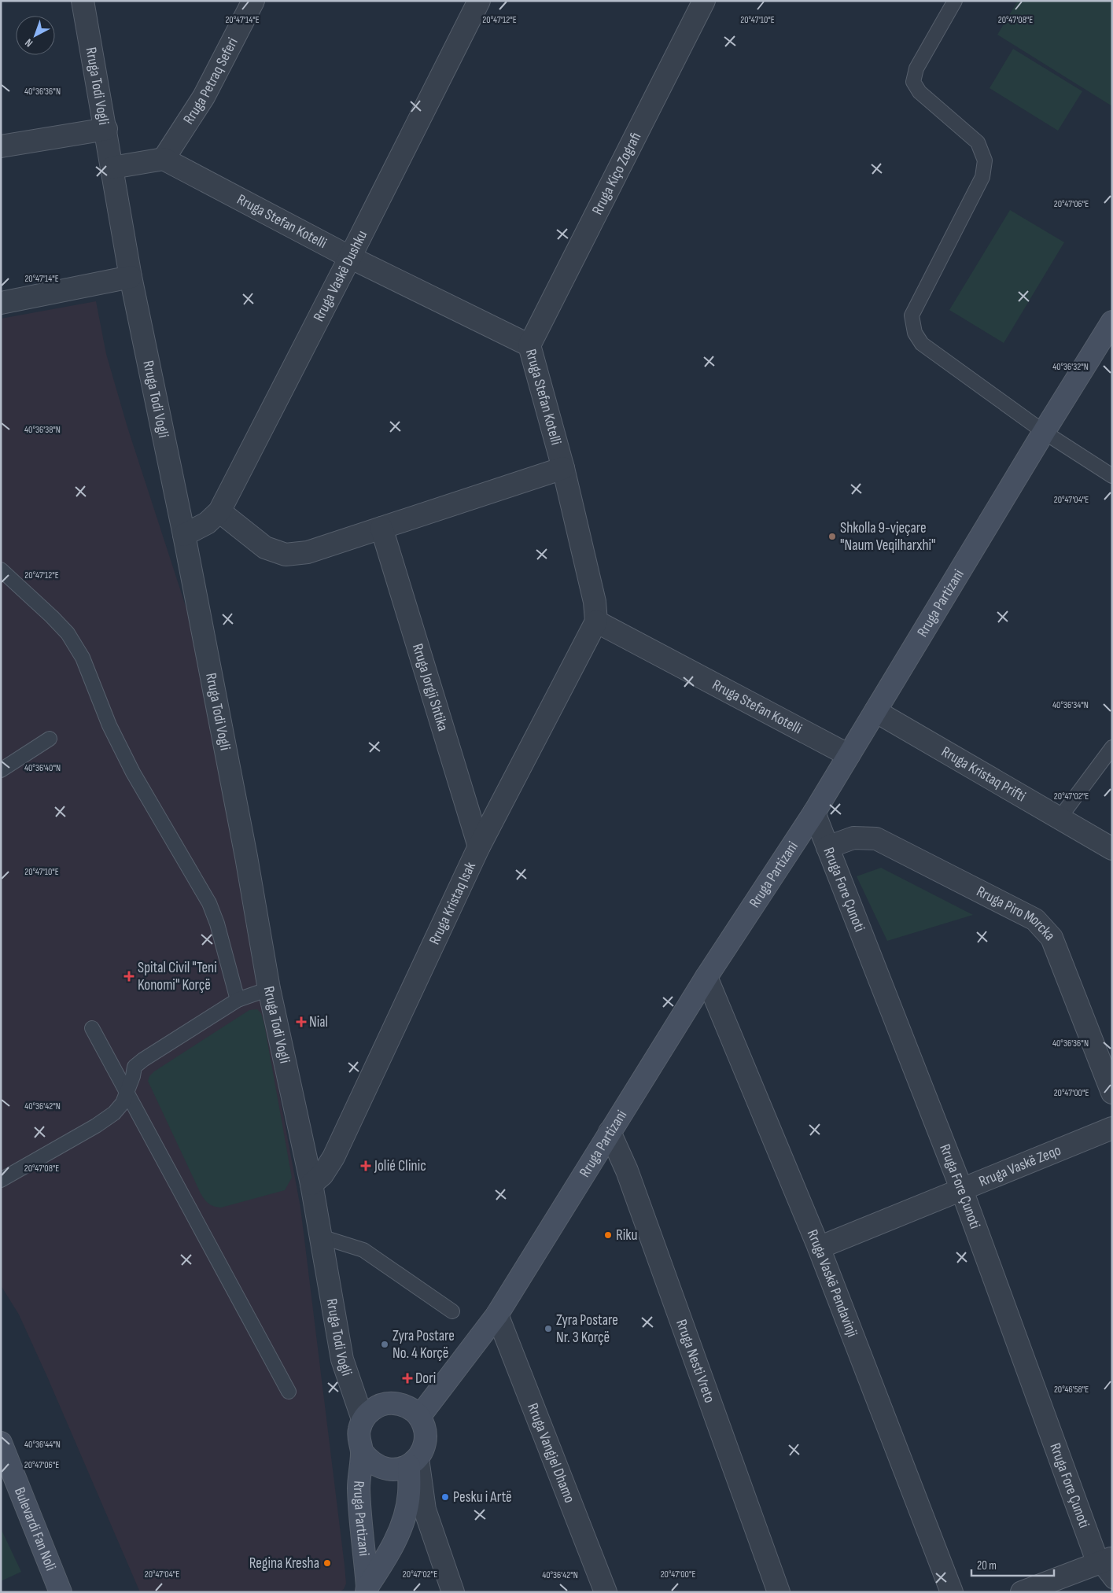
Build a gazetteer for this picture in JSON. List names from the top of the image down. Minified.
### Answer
{"streets":{"street":["Rruga Petraq Seferi","Rruga Todi Vogli","Rruga Kiço Zografi","Rruga Stefan Kotelli","Rruga Vaskë Dushku","Rruga Partizani","Rruga Jorgji Shtika","Rruga Kristaq Prifti","Rruga Fore Çunoti","Rruga Kristaq Isak","Rruga Piro Morcka","Rruga Vaskë Zeqo","Rruga Vaskë Pendavinji","Rruga Nesti Vreto","Rruga Vangjel Dhamo","Bulevardi Fan Noli"]},"crossings":[["Rruga Petraq Seferi","Rruga Stefan Kotelli"],["Rruga Todi Vogli","Rruga Vaskë Dushku"],["Rruga Todi Vogli","Rruga Partizani"],["Rruga Todi Vogli","Rruga Kristaq Isak"],["Rruga Kiço Zografi","Rruga Stefan Kotelli"],["Rruga Stefan Kotelli","Rruga Vaskë Dushku"],["Rruga Stefan Kotelli","Rruga Partizani"],["Rruga Stefan Kotelli","Rruga Kristaq Isak"],["Rruga Partizani","Rruga Kristaq Prifti"],["Rruga Partizani","Rruga Fore Çunoti"],["Rruga Partizani","Rruga Vaskë Pendavinji"],["Rruga Partizani","Rruga Nesti Vreto"],["Rruga Partizani","Rruga Vangjel Dhamo"],["Rruga Jorgji Shtika","Rruga Kristaq Isak"],["Rruga Fore Çunoti","Rruga Piro Morcka"],["Rruga Fore Çunoti","Rruga Vaskë Zeqo"],["Rruga Vaskë Zeqo","Rruga Vaskë Pendavinji"]],"places":{"other":["Shkolla 9-vjeçare \"Naum Veqilharxhi\"","Riku","Zyra Postare Nr. 3 Korçë","Zyra Postare No. 4 Korçë","Pesku i Artë","Regina Kresha"],"health":["Spital Civil \"Teni Konomi\" Korçë","Nial","Jolié Clinic","Dori"]},"scale_bar":"20 m","north":"bottom left","coordinates":["20°47'14\"E","20°47'12\"E","20°47'10\"E","20°47'08\"E","40°36'36\"N","20°47'06\"E","40°36'32\"N","40°36'38\"N","20°47'04\"E","40°36'34\"N","40°36'40\"N","20°47'02\"E","20°47'00\"E","40°36'42\"N","20°46'58\"E","40°36'44\"N"]}
